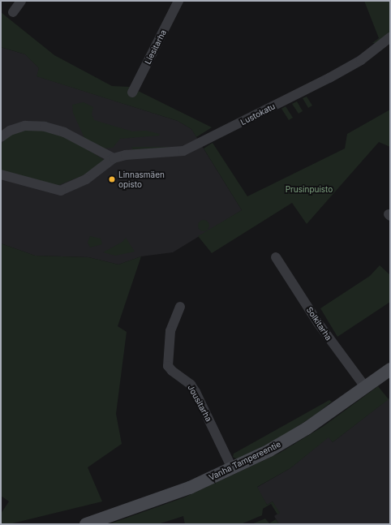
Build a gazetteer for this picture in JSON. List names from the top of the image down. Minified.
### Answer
{"streets":{"main road":["Vanha Tampereentie"],"street":["Liesitarha","Lustokatu","Solkitarha","Jousitarha"]},"crossings":[["Solkitarha","Vanha Tampereentie"],["Jousitarha","Vanha Tampereentie"]],"parks":["Prusinpuisto"],"places":["Linnasmäen opisto"]}
